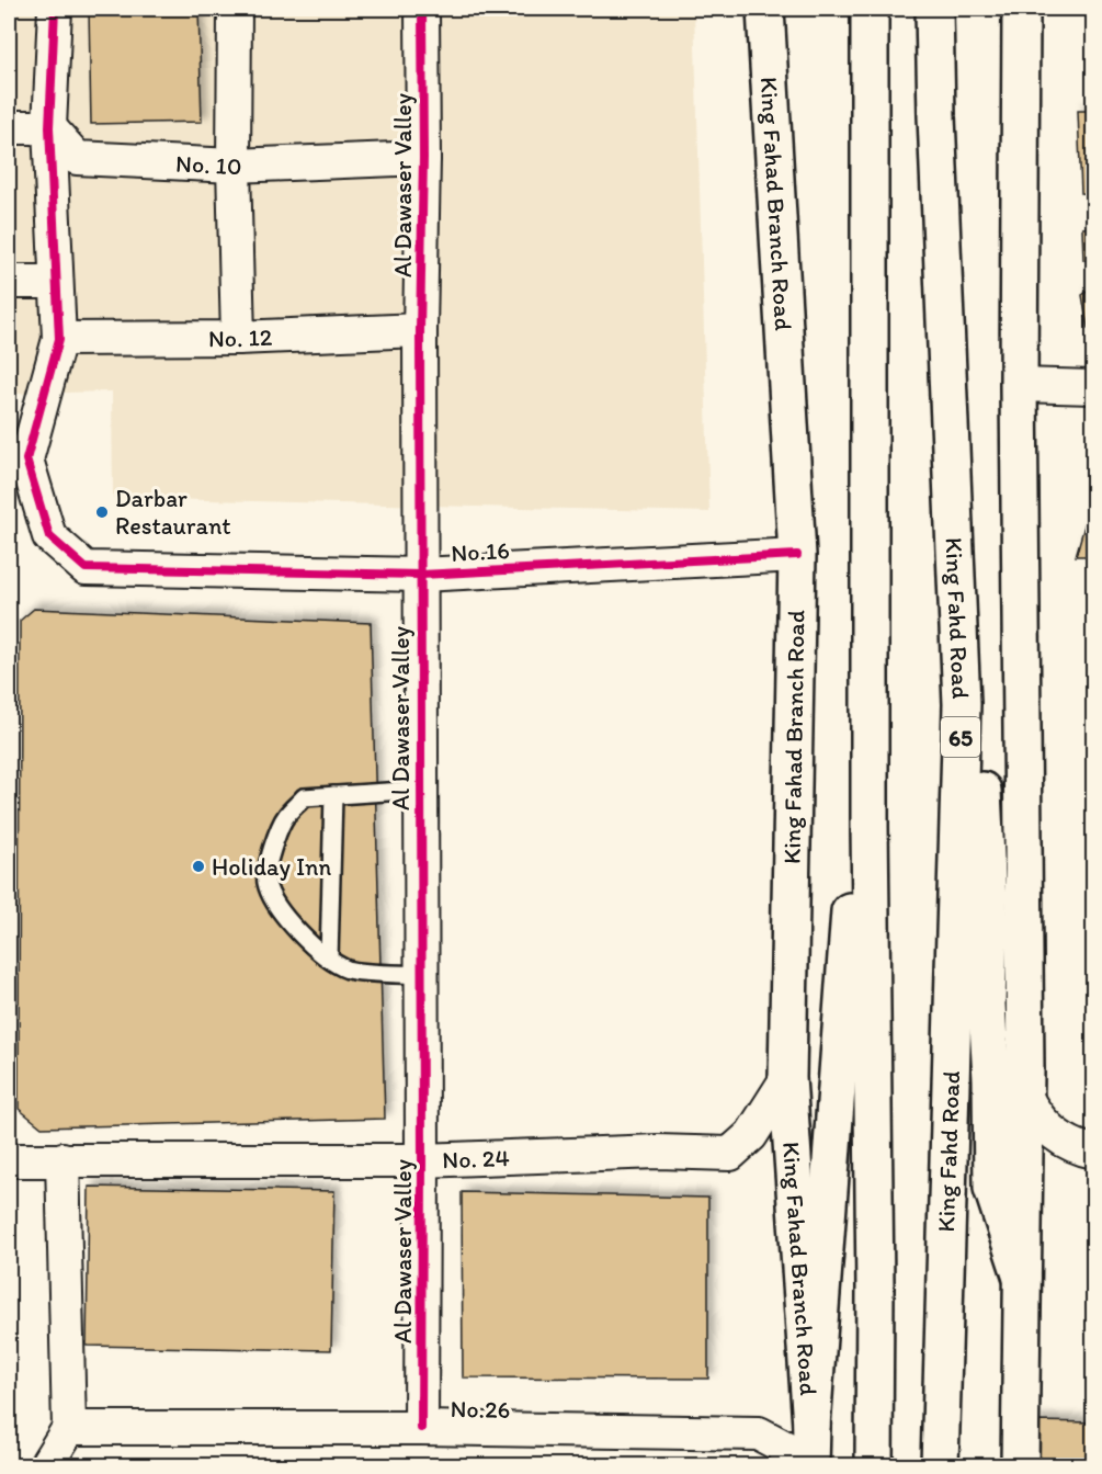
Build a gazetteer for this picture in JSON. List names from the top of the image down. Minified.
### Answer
{"streets":{"main road":["King Fahad Branch Road","King Fahd Road","65"],"street":["No. 10","Al Dawaser Valley","No. 12","No.16","No. 24","No.26"]},"crossings":[["No. 10","Al Dawaser Valley"],["Al Dawaser Valley","No. 12"],["Al Dawaser Valley","No.16"],["Al Dawaser Valley","No. 24"],["Al Dawaser Valley","No.26"],["King Fahad Branch Road","No.16"],["King Fahad Branch Road","No. 24"],["King Fahad Branch Road","No.26"]],"places":["Darbar Restaurant","Holiday Inn"]}
